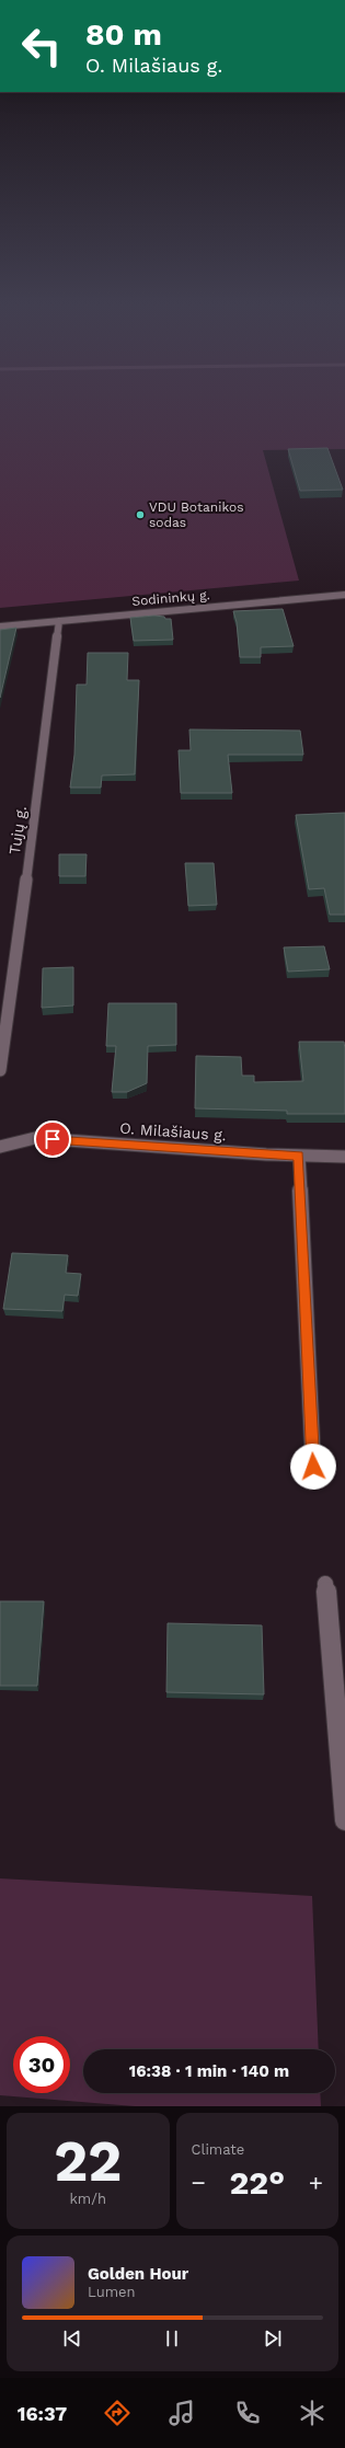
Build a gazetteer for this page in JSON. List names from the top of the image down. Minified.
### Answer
{"streets":{"street":["Sodininkų g.","Tujų g.","O. Milašiaus g."]},"crossings":[["Sodininkų g.","Tujų g."]],"places":["VDU Botanikos sodas"],"page":{"turn":["80 m","O. Milašiaus g."],"limit":"30","trip":"16:38 · 1 min · 140 m","tile":[["22","km/h"],"Climate"],"heat":["−","22°","+"],"song":["Golden Hour","Lumen"],"tabs":"16:37"}}
